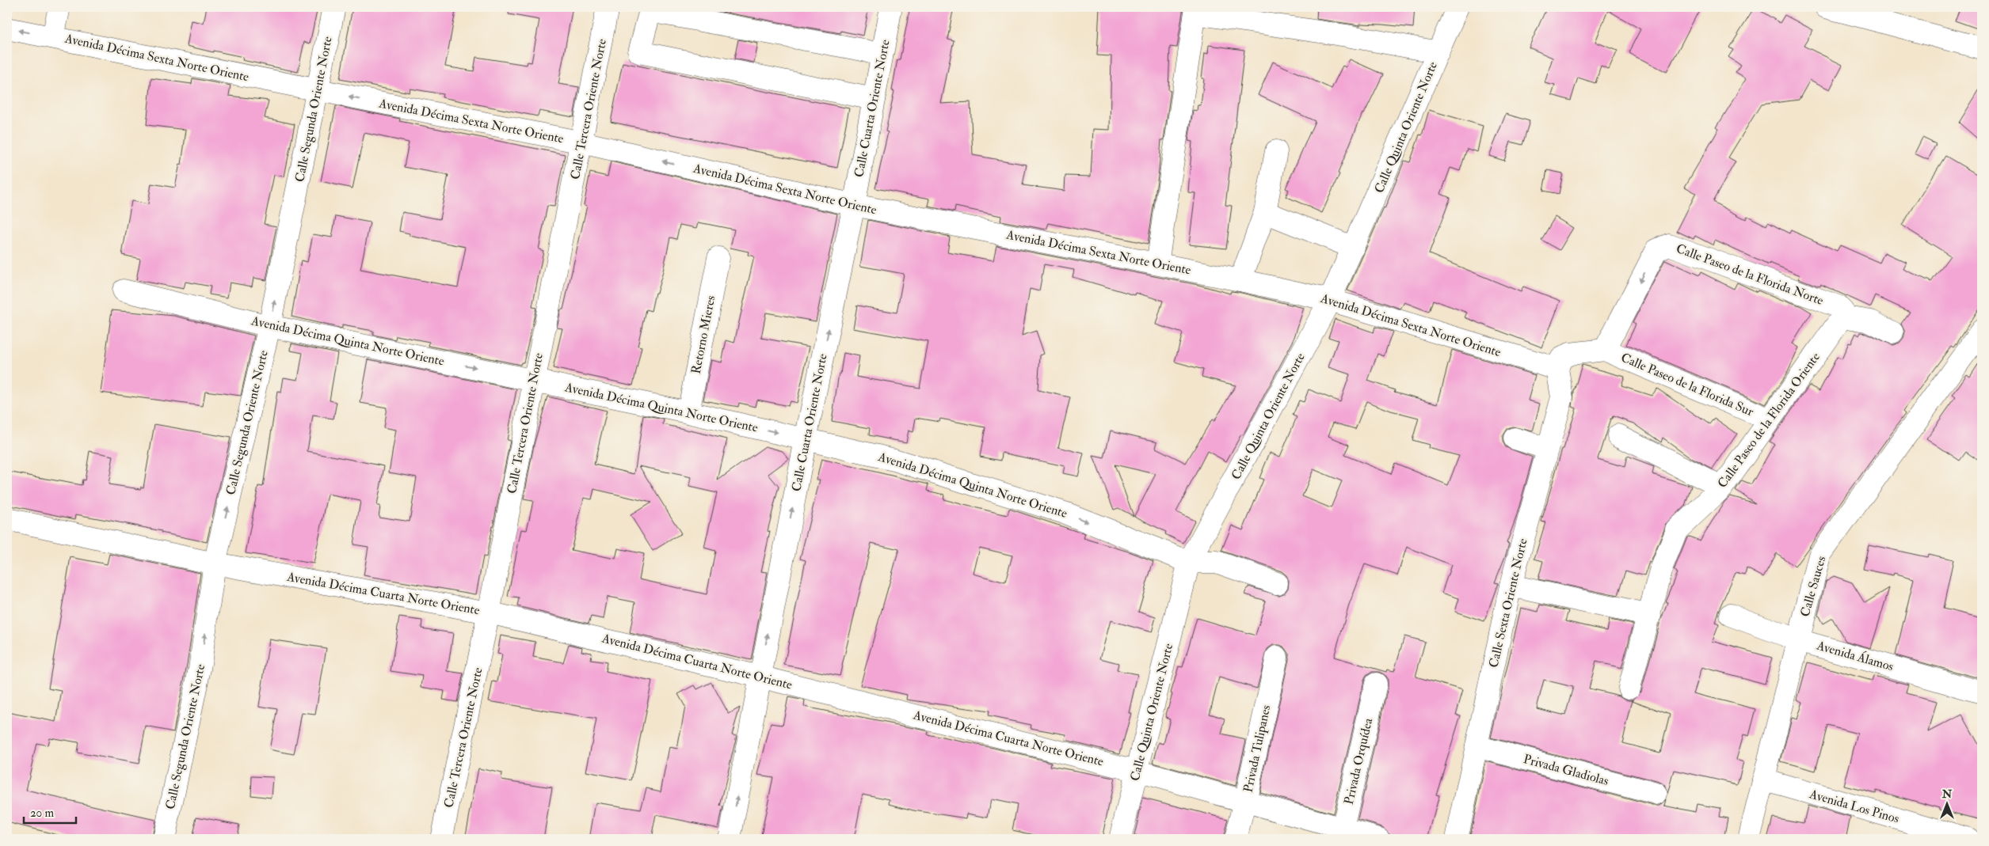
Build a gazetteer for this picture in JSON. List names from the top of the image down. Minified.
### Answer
{"streets":{"street":["Avenida Décima Sexta Norte Oriente","Calle Cuarta Oriente Norte","Calle Segunda Oriente Norte","Calle Tercera Oriente Norte","Calle Quinta Oriente Norte","Calle Paseo de la Florida Norte","Retorno Mieres","Avenida Décima Quinta Norte Oriente","Calle Paseo de la Florida Sur","Calle Paseo de la Florida Oriente","Calle Sauces","Avenida Décima Cuarta Norte Oriente","Calle Sexta Oriente Norte","Avenida Álamos","Privada Tulipanes","Privada Orquídea","Privada Gladiolas","Avenida Los Pinos"]},"crossings":[["Avenida Décima Sexta Norte Oriente","Calle Cuarta Oriente Norte"],["Avenida Décima Sexta Norte Oriente","Calle Segunda Oriente Norte"],["Avenida Décima Sexta Norte Oriente","Calle Tercera Oriente Norte"],["Avenida Décima Sexta Norte Oriente","Calle Quinta Oriente Norte"],["Avenida Décima Sexta Norte Oriente","Calle Sexta Oriente Norte"],["Calle Cuarta Oriente Norte","Avenida Décima Quinta Norte Oriente"],["Calle Cuarta Oriente Norte","Avenida Décima Cuarta Norte Oriente"],["Calle Segunda Oriente Norte","Avenida Décima Quinta Norte Oriente"],["Calle Segunda Oriente Norte","Avenida Décima Cuarta Norte Oriente"],["Calle Tercera Oriente Norte","Avenida Décima Quinta Norte Oriente"],["Calle Tercera Oriente Norte","Avenida Décima Cuarta Norte Oriente"],["Calle Quinta Oriente Norte","Avenida Décima Quinta Norte Oriente"],["Calle Quinta Oriente Norte","Avenida Décima Cuarta Norte Oriente"],["Calle Paseo de la Florida Norte","Calle Paseo de la Florida Sur"],["Calle Paseo de la Florida Norte","Calle Paseo de la Florida Oriente"],["Retorno Mieres","Avenida Décima Quinta Norte Oriente"],["Calle Paseo de la Florida Sur","Calle Paseo de la Florida Oriente"],["Calle Sauces","Avenida Álamos"],["Calle Sauces","Avenida Los Pinos"],["Avenida Décima Cuarta Norte Oriente","Privada Tulipanes"],["Avenida Décima Cuarta Norte Oriente","Privada Orquídea"],["Calle Sexta Oriente Norte","Privada Gladiolas"]],"one_way":["Calle Cuarta Oriente Norte","Calle Segunda Oriente Norte","Avenida Décima Quinta Norte Oriente"],"scale_bar":"20 m","north":"top"}
